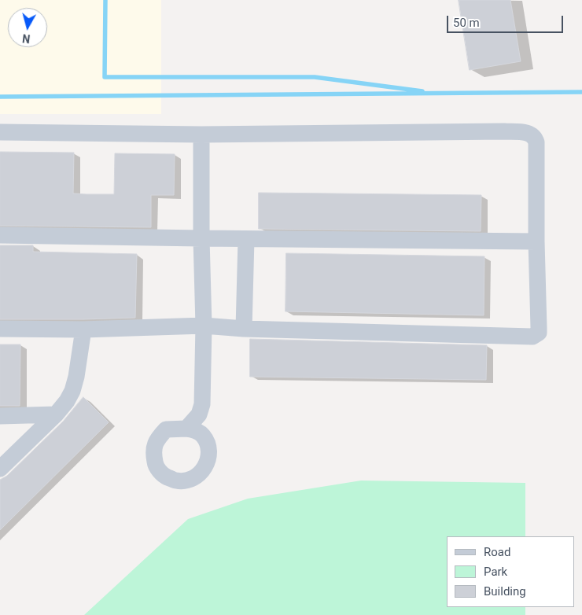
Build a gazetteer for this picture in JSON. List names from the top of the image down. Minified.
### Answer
{"legend":["Road","Park","Building"],"scale_bar":"50 m","north":"bottom"}
